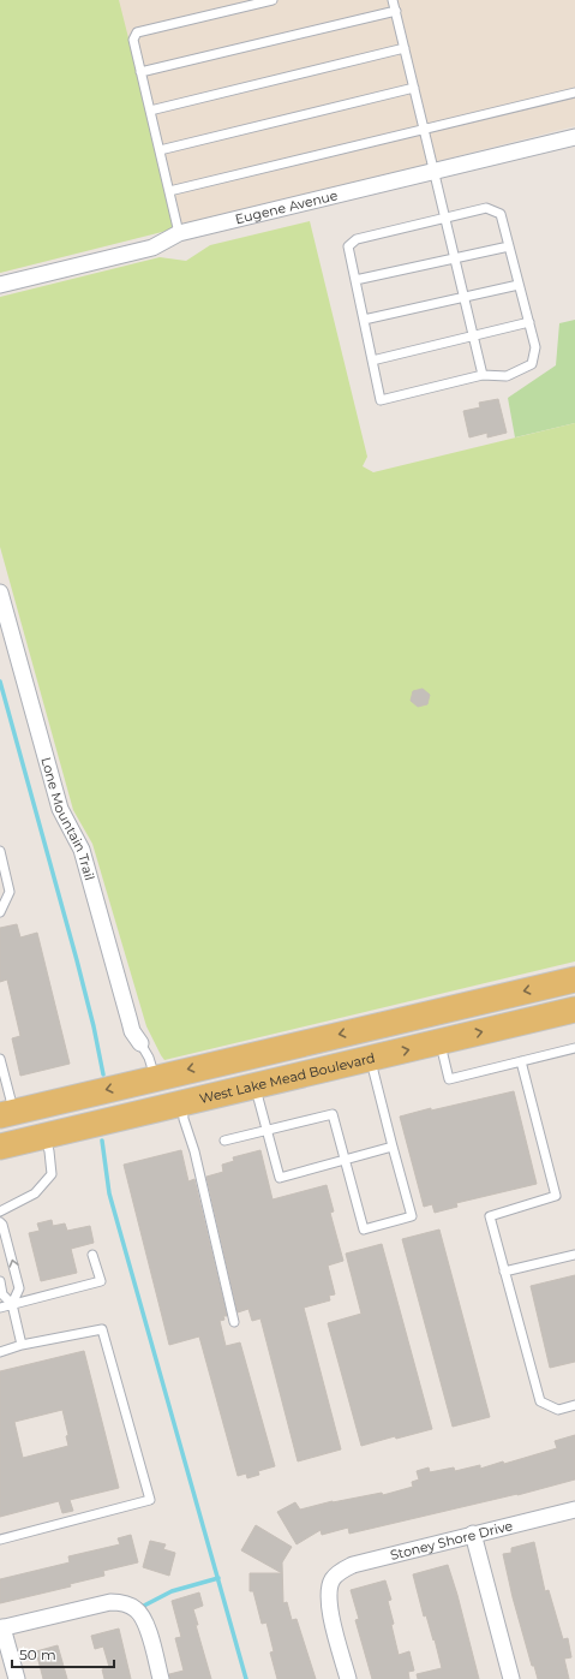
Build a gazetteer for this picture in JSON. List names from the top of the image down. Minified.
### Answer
{"streets":{"main road":["West Lake Mead Boulevard"],"street":["Eugene Avenue","Lone Mountain Trail","Stoney Shore Drive"]},"scale_bar":"50 m"}
